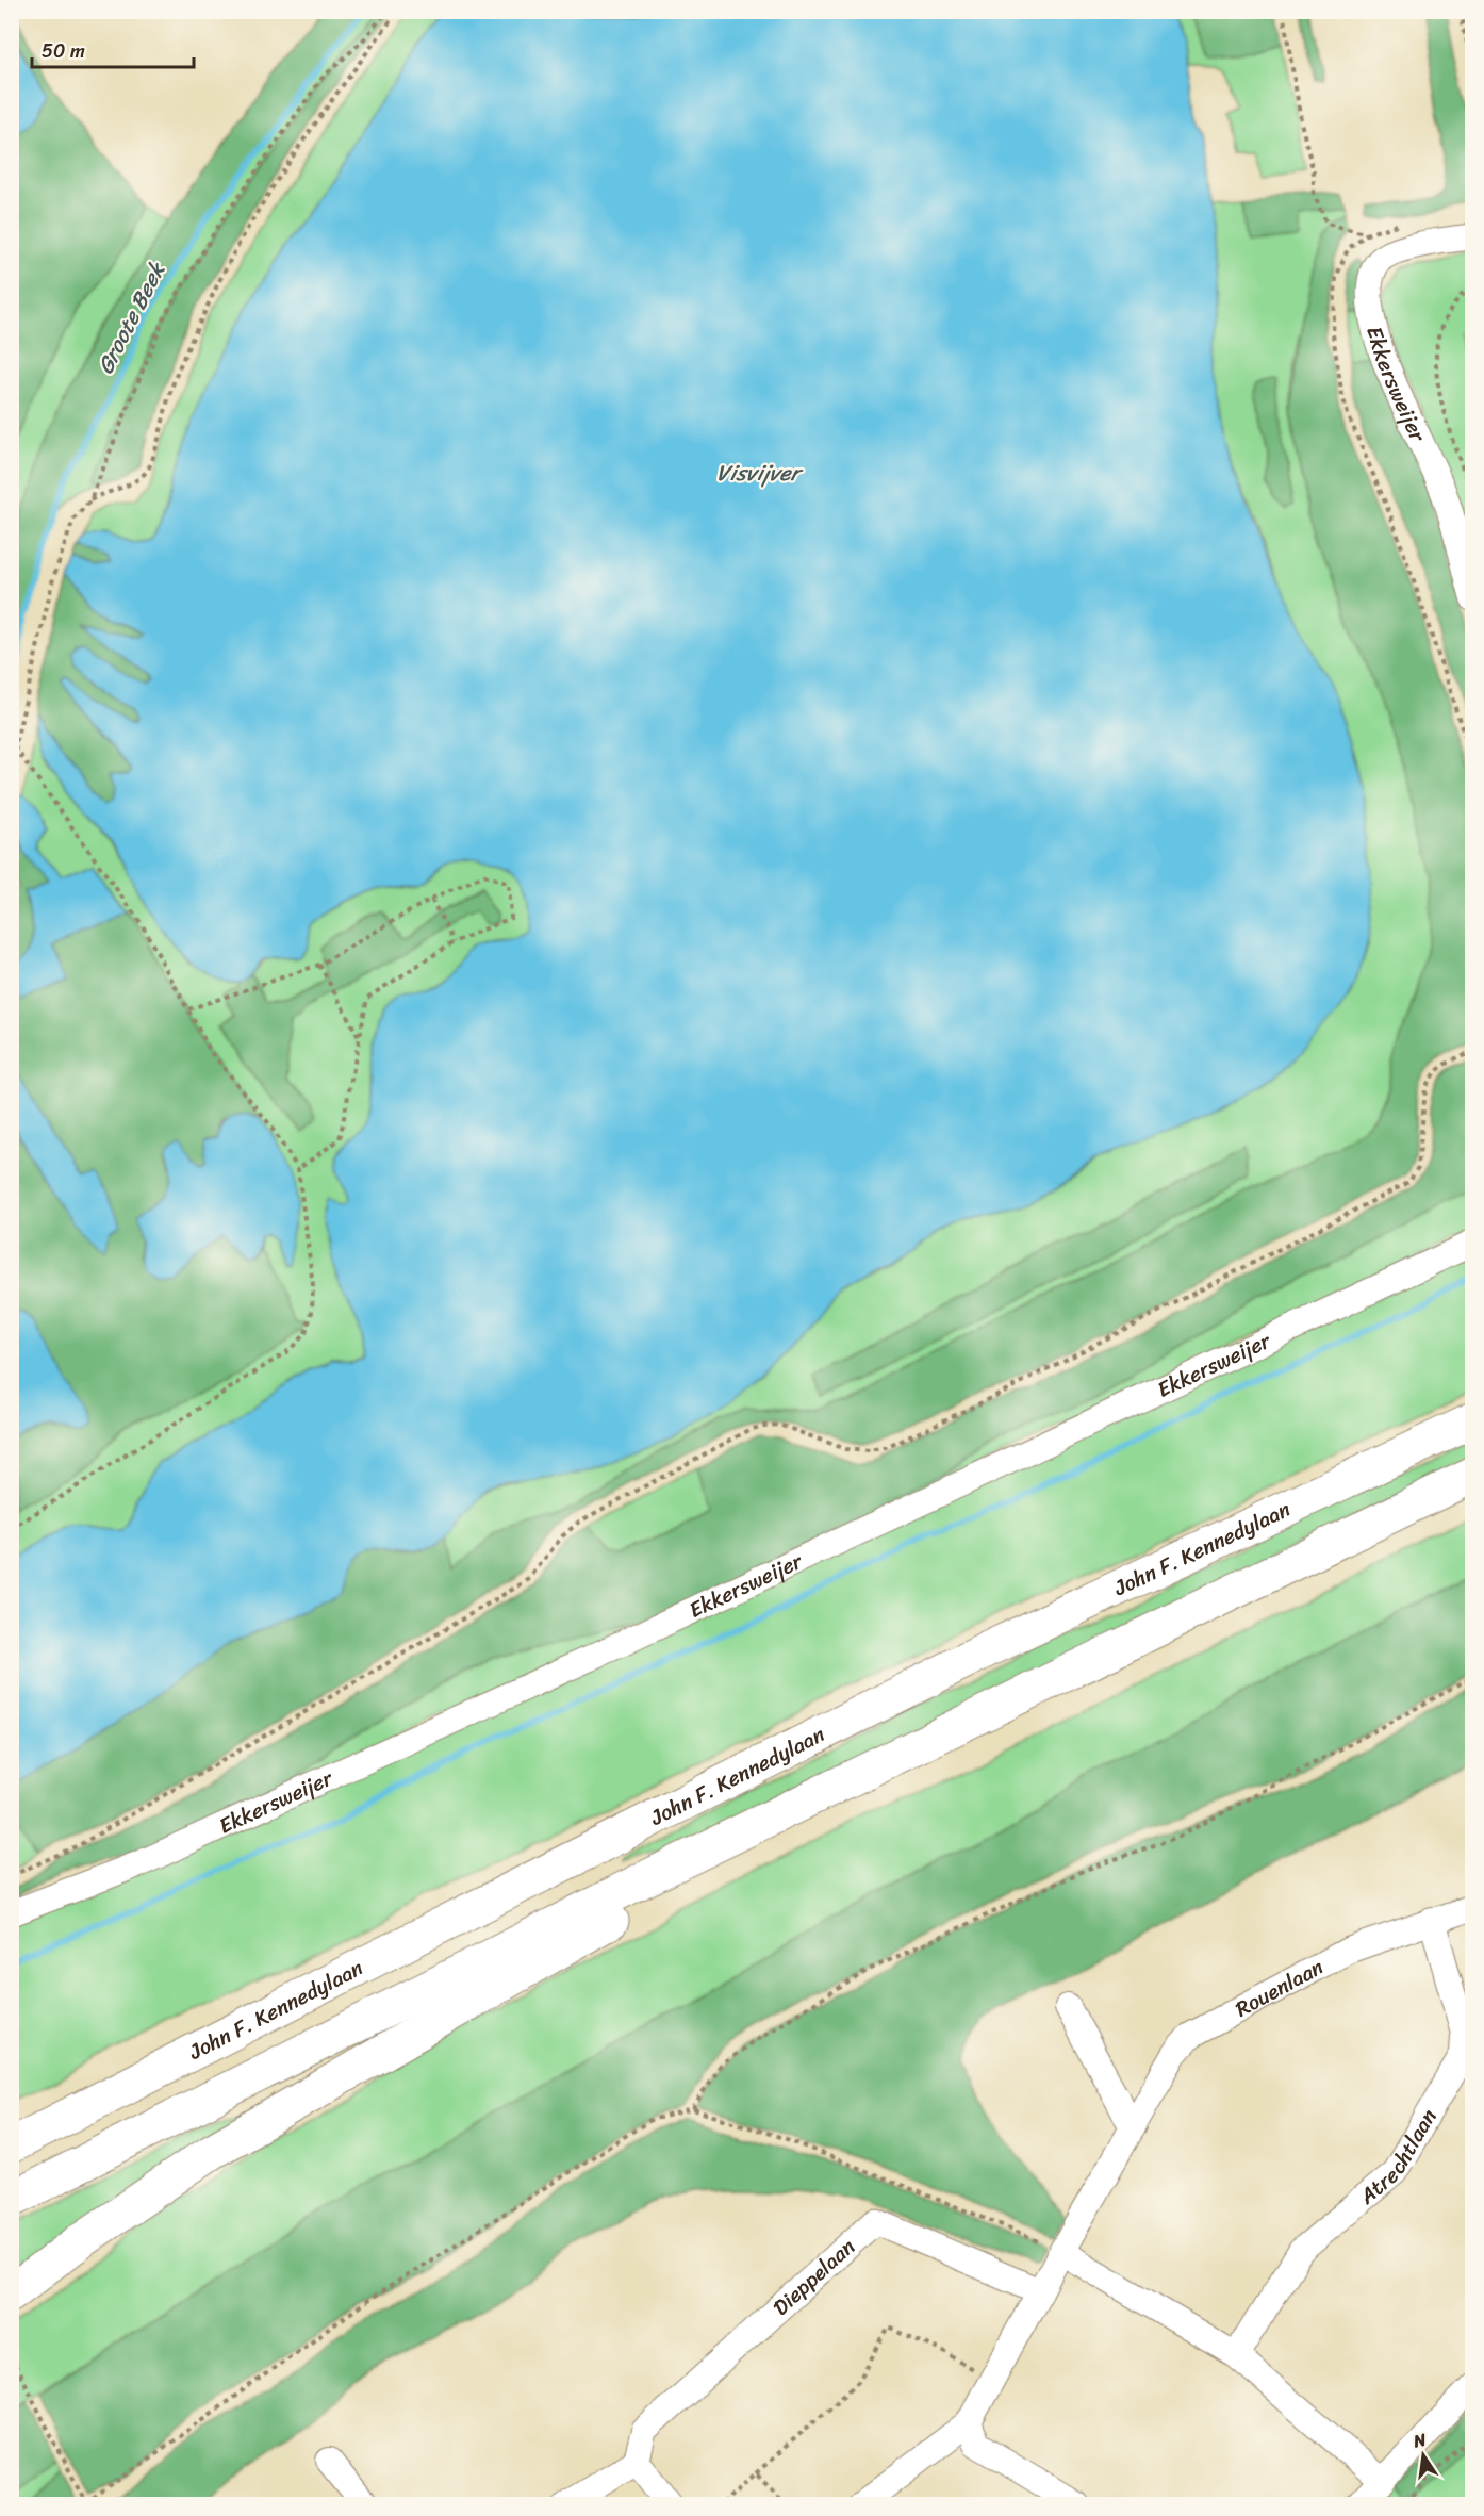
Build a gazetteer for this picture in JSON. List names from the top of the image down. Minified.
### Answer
{"streets":{"highway":["John F. Kennedylaan"],"street":["Ekkersweijer","Rouenlaan","Atrechtlaan","Dieppelaan"]},"crossings":[["Rouenlaan","Atrechtlaan"],["Rouenlaan","Dieppelaan"]],"water":["Groote Beek","Visvijver"],"scale_bar":"50 m","north":"top"}
